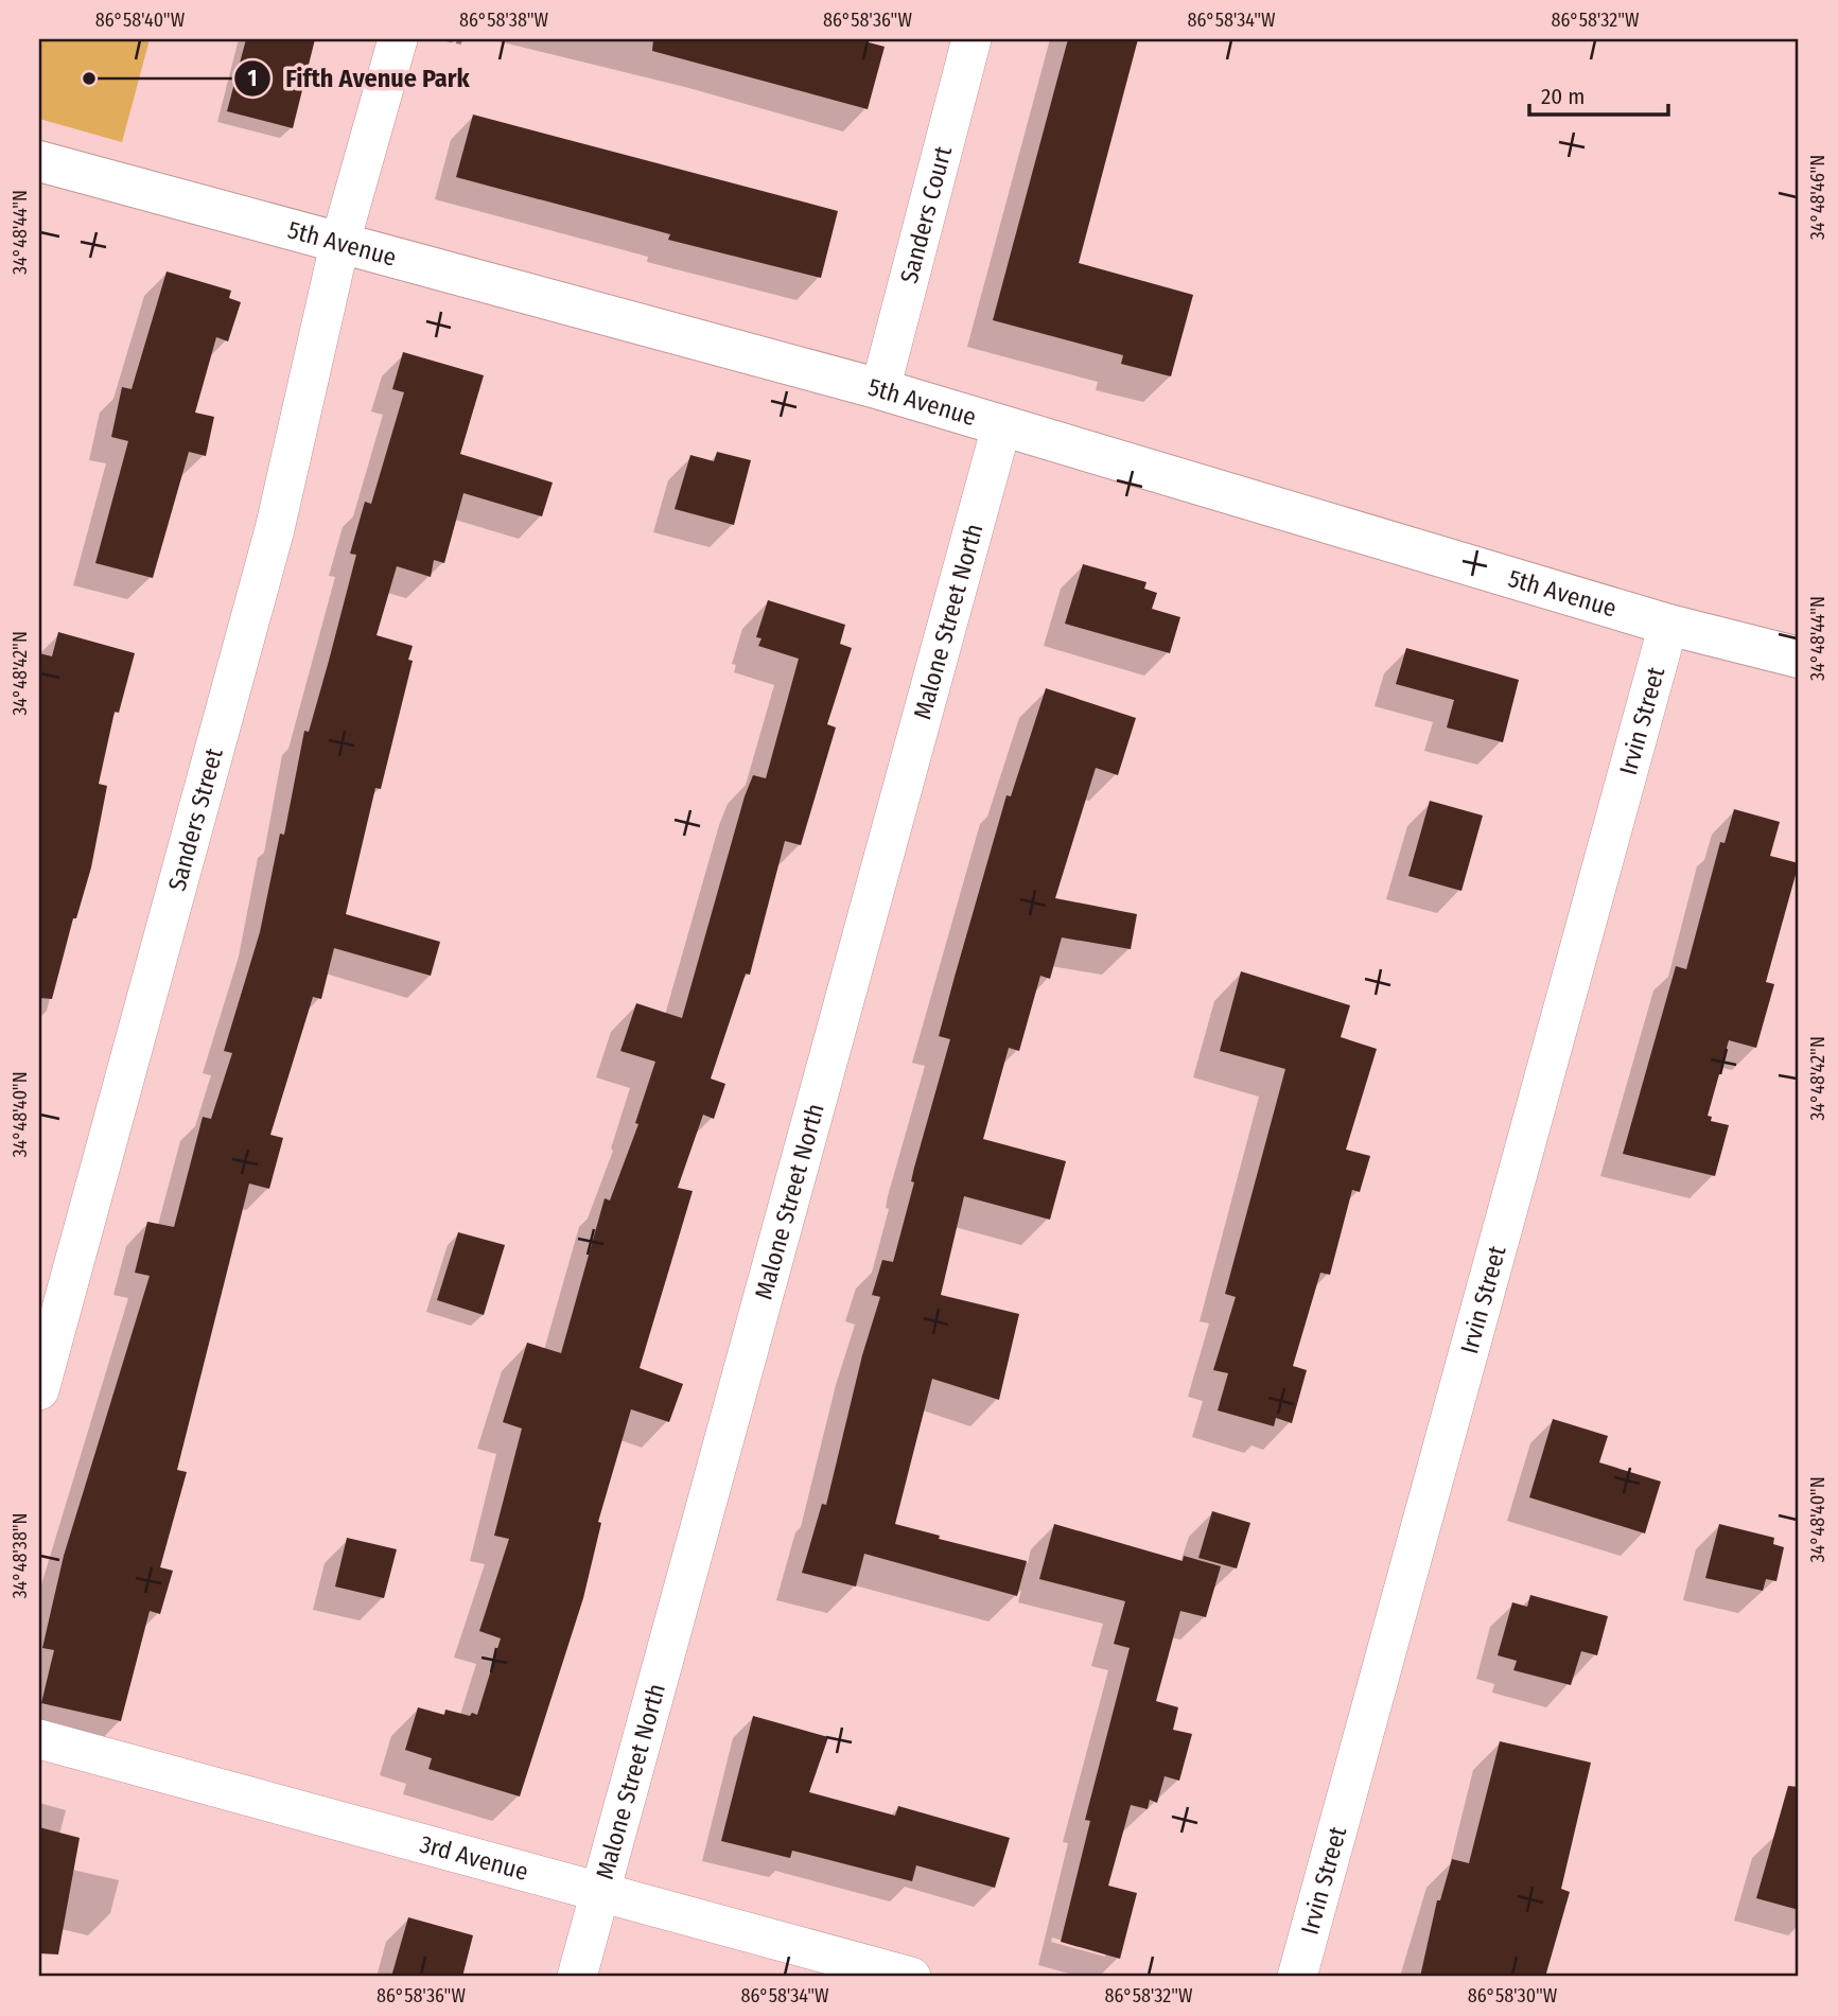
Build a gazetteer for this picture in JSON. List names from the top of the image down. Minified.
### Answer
{"streets":{"street":["Sanders Court","5th Avenue","Malone Street North","Irvin Street","Sanders Street","3rd Avenue"]},"crossings":[["Sanders Court","5th Avenue"],["5th Avenue","Malone Street North"],["5th Avenue","Irvin Street"],["5th Avenue","Sanders Street"],["Malone Street North","3rd Avenue"]],"places":["Fifth Avenue Park"],"scale_bar":"20 m","coordinates":["86°58'40\"W","86°58'38\"W","86°58'36\"W","86°58'34\"W","86°58'32\"W","34°48'46\"N","34°48'44\"N","34°48'42\"N","34°48'40\"N","34°48'38\"N","86°58'30\"W"]}
